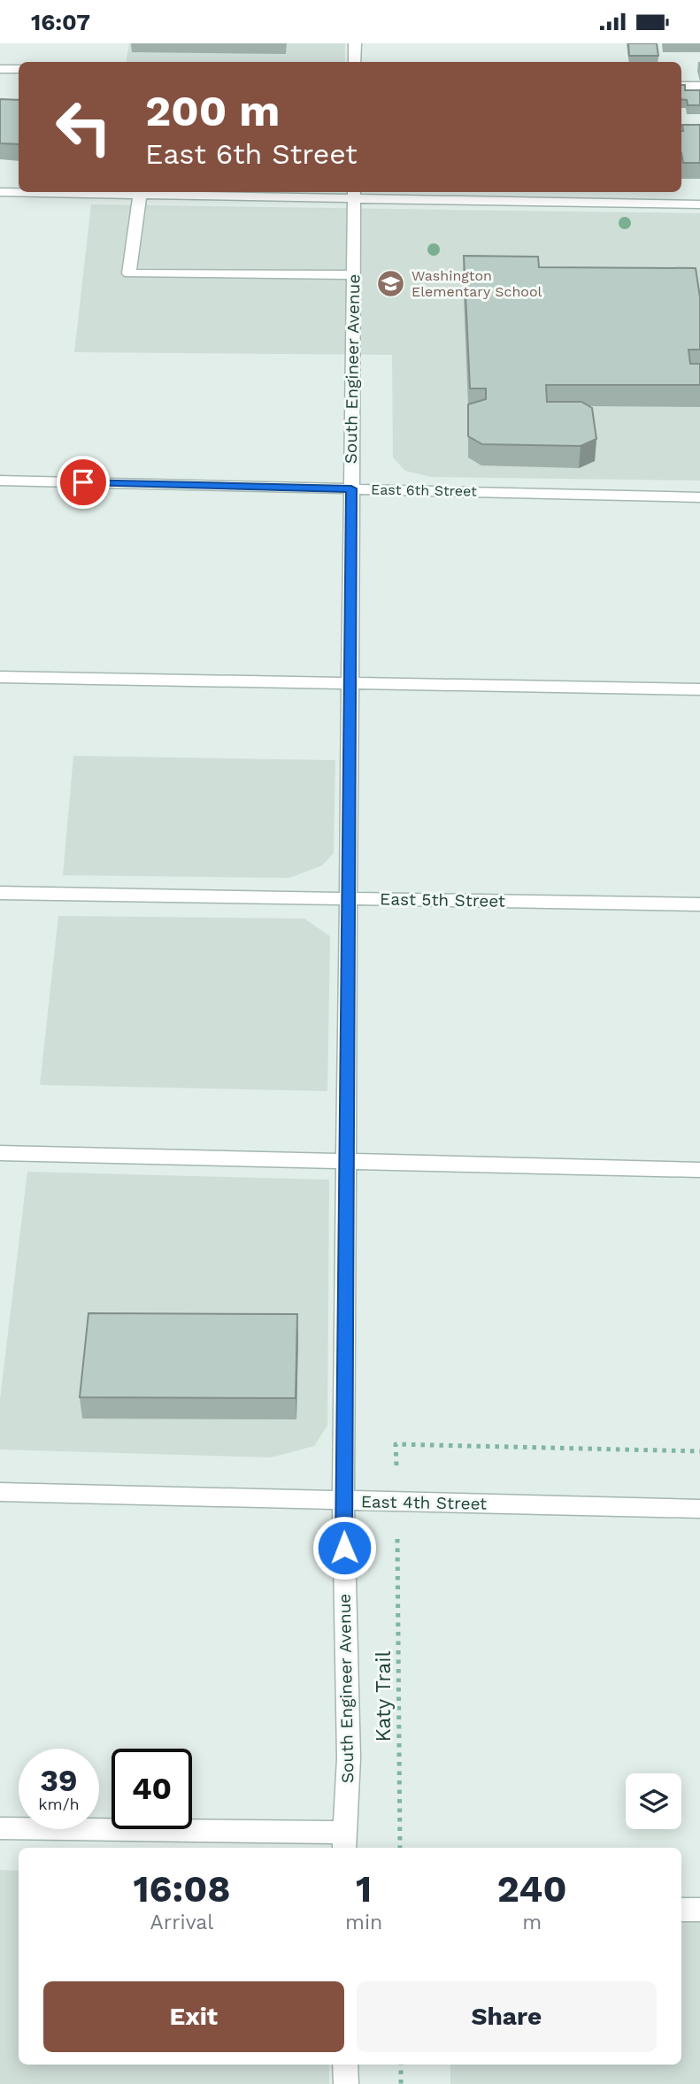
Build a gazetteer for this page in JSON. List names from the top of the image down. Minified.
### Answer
{"streets":{"street":["South Engineer Avenue","East 6th Street","East 5th Street","East 4th Street"],"path":["Katy Trail"]},"crossings":[["South Engineer Avenue","East 6th Street"],["South Engineer Avenue","East 5th Street"],["South Engineer Avenue","East 4th Street"]],"places":{"school or university":["Washington Elementary School"]},"page":{"status":"16:07","turn":["200 m","East 6th Street"],"speed":"39 km/h","limit":"40","eta":["16:08","Arrival","1","min","240","m"],"buttons":["Exit","Share"]}}
